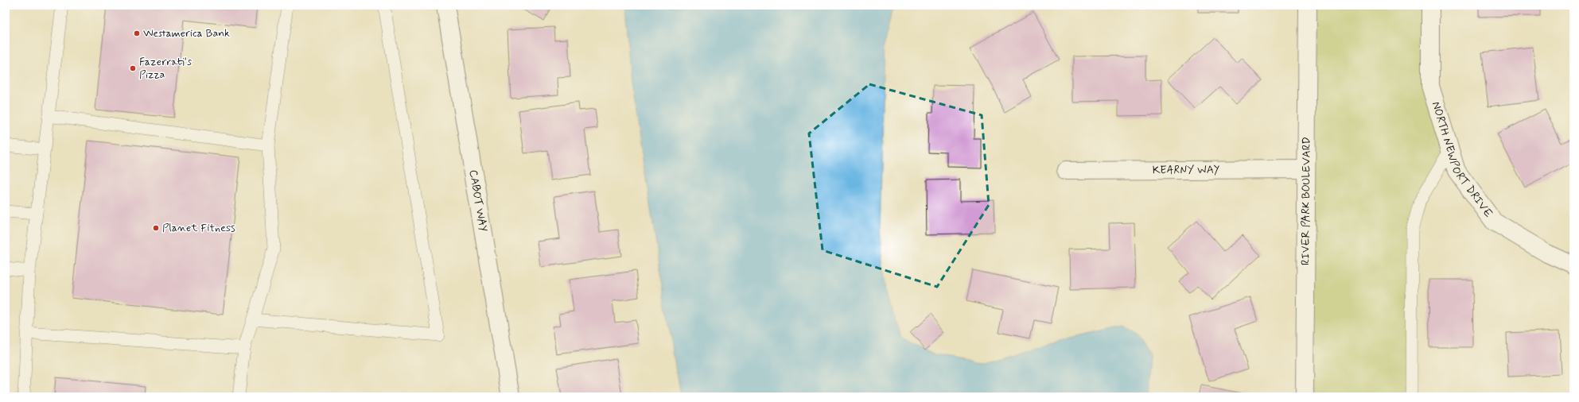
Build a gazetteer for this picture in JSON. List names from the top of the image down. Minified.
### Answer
{"streets":{"street":["NORTH NEWPORT DRIVE","KEARNY WAY","CABOT WAY","RIVER PARK BOULEVARD"]},"crossings":[["KEARNY WAY","RIVER PARK BOULEVARD"]],"places":["Westamerica Bank","Fazerrati's Pizza","Planet Fitness"]}
